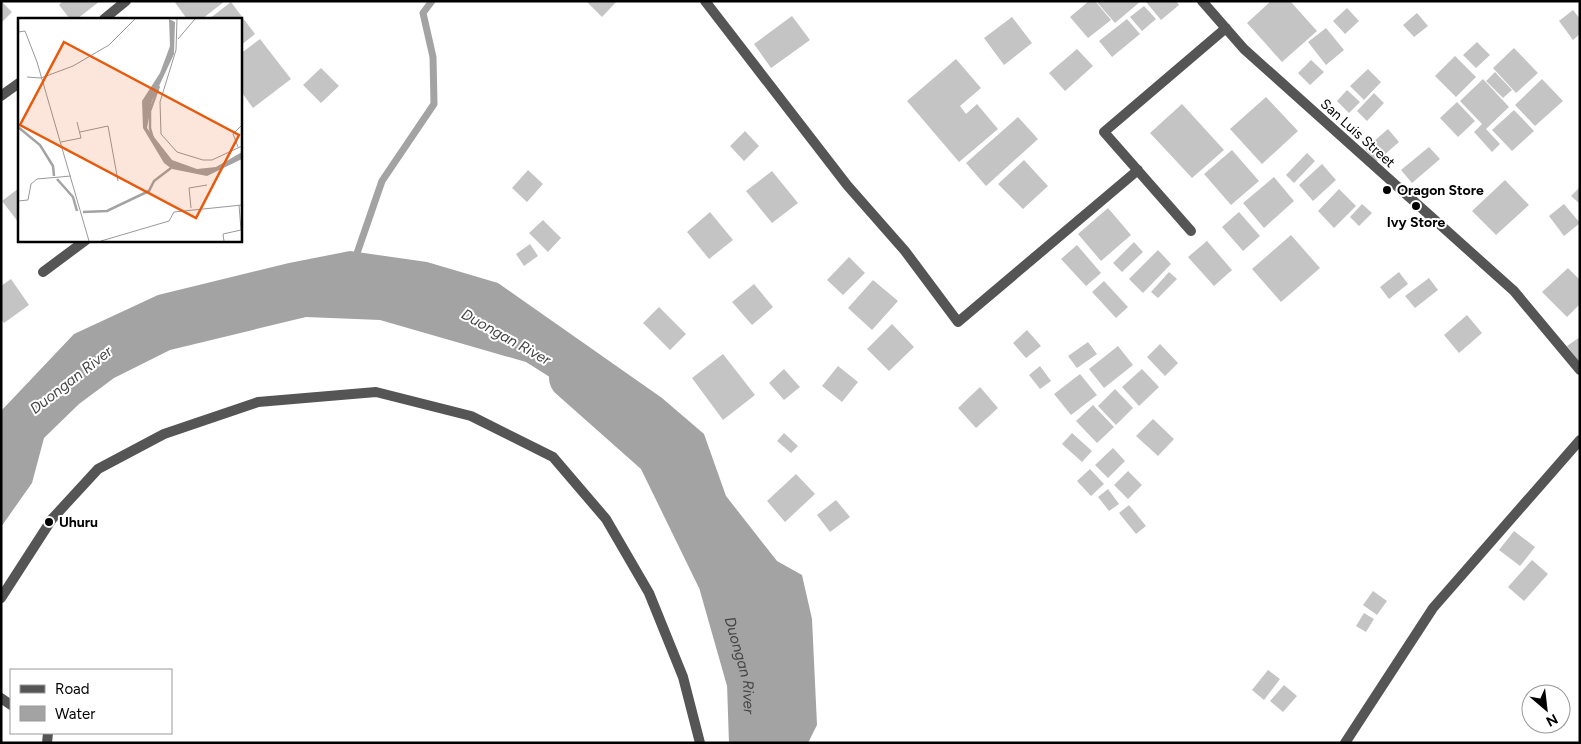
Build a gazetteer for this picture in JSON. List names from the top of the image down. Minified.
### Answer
{"streets":{"street":["San Luis Street"]},"water":["Duongan River"],"places":["Oragon Store","Ivy Store","Uhuru"],"legend":["Road","Water"],"north":"bottom right"}
